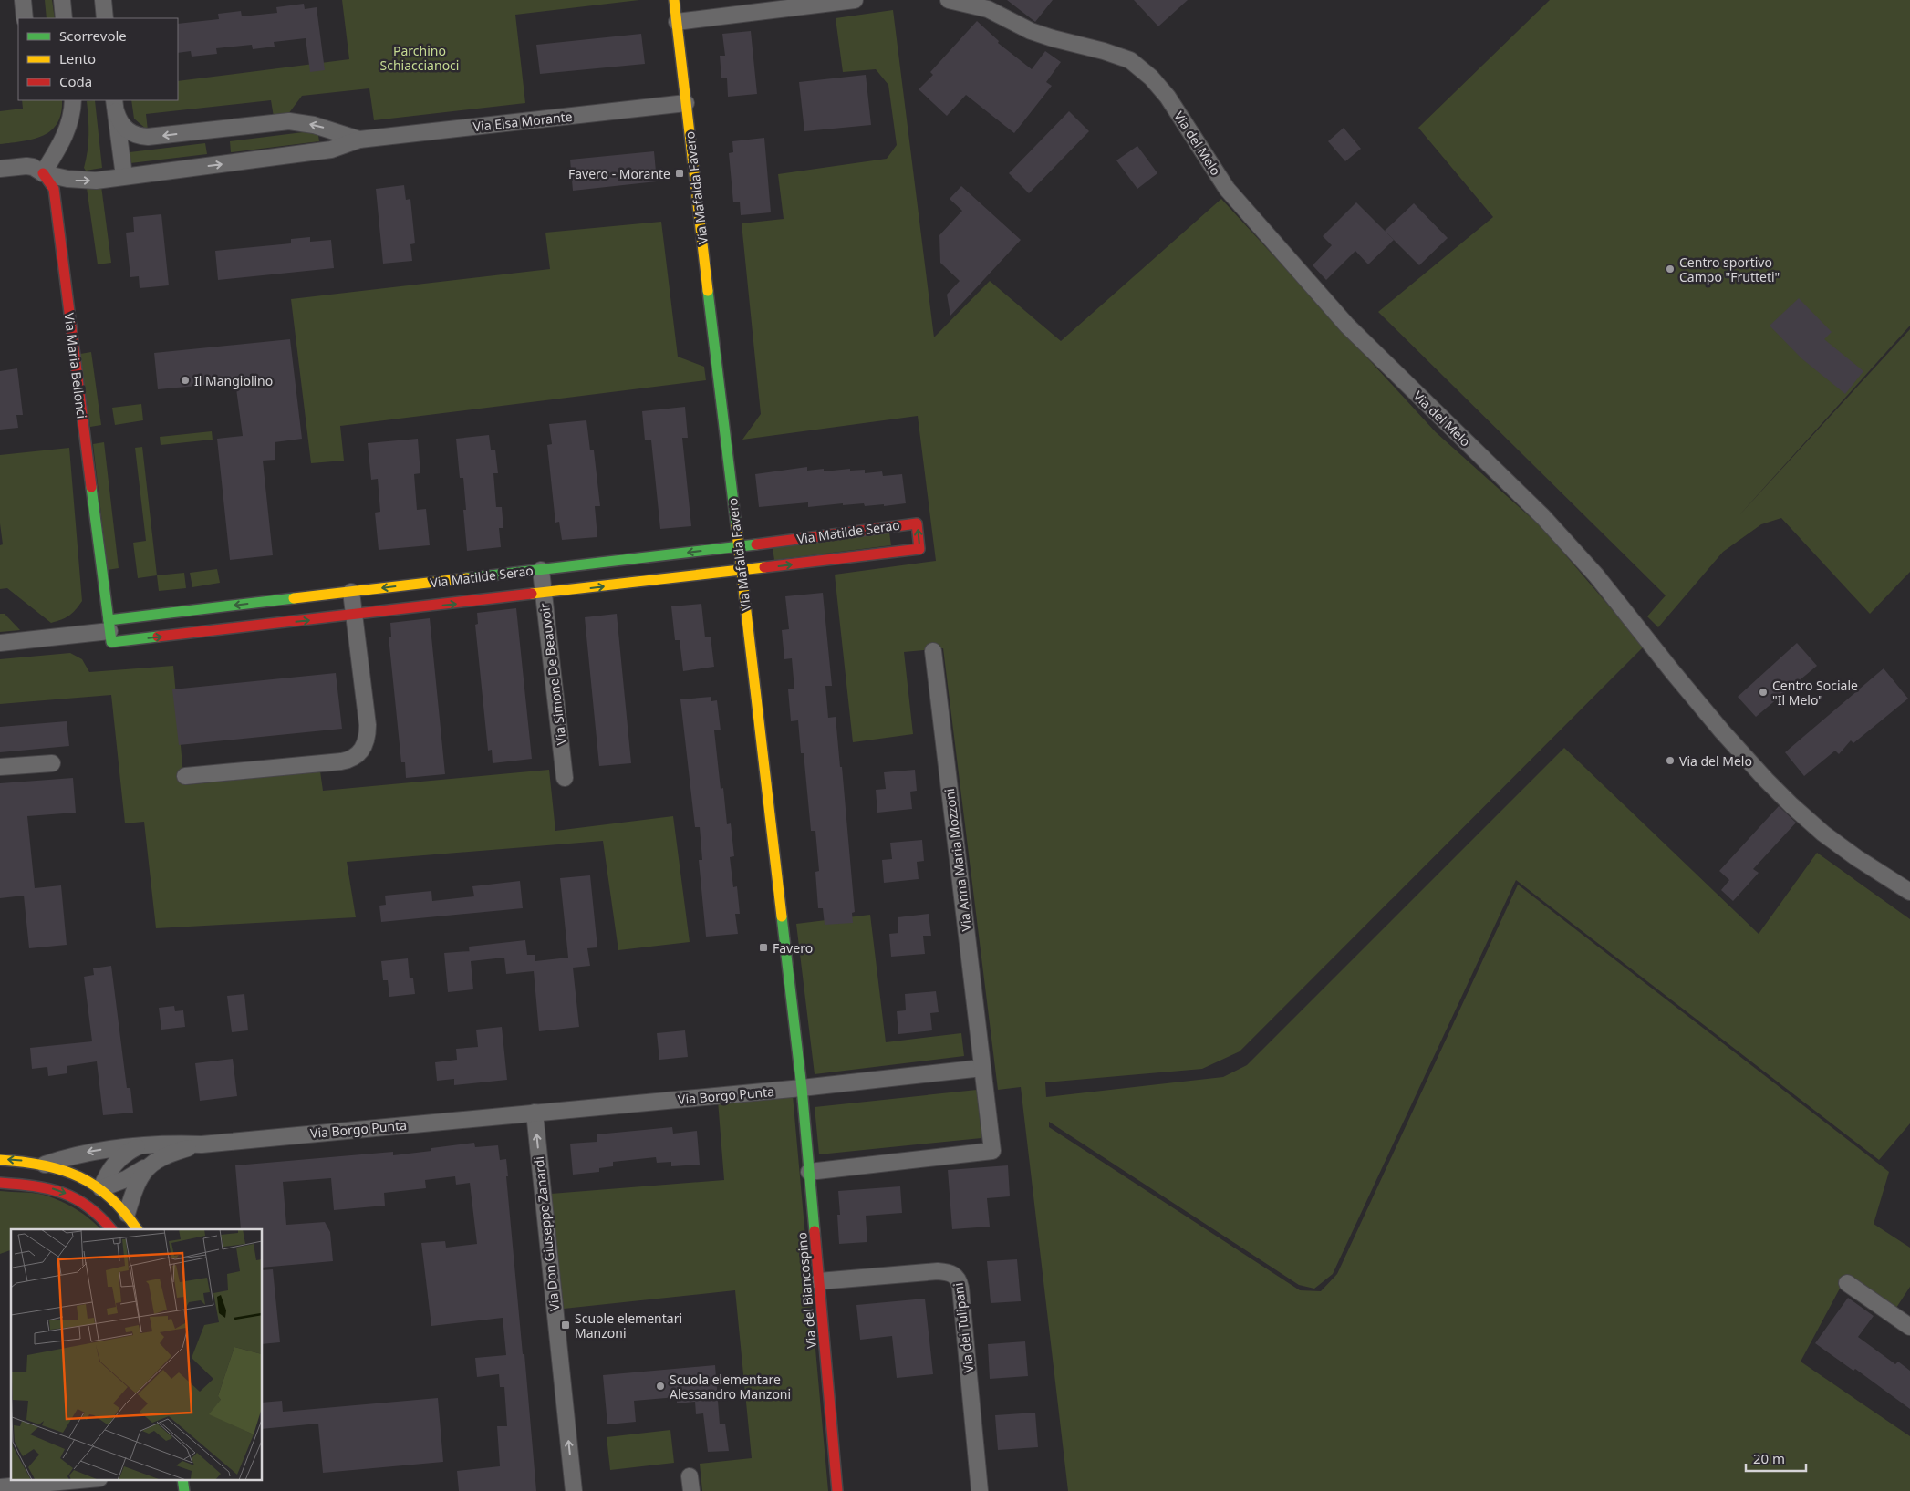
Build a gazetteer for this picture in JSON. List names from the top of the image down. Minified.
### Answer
{"streets":{"street":["Via Elsa Morante","Via del Melo","Via Mafalda Favero","Via Maria Bellonci","Via Matilde Serao","Via Simone De Beauvoir","Via Anna Maria Mozzoni","Via Borgo Punta","Via Don Giuseppe Zanardi","Via del Biancospino","Via dei Tulipani"]},"crossings":[["Via Elsa Morante","Via Mafalda Favero"],["Via Elsa Morante","Via Maria Bellonci"],["Via Mafalda Favero","Via Matilde Serao"],["Via Mafalda Favero","Via Borgo Punta"],["Via Mafalda Favero","Via del Biancospino"],["Via Maria Bellonci","Via Matilde Serao"],["Via Matilde Serao","Via Simone De Beauvoir"],["Via Anna Maria Mozzoni","Via Borgo Punta"],["Via Borgo Punta","Via Don Giuseppe Zanardi"],["Via Borgo Punta","Via del Biancospino"],["Via del Biancospino","Via dei Tulipani"]],"one_way":["Via Don Giuseppe Zanardi"],"parks":["Parchino Schiaccianoci"],"places":{"transit":["Favero - Morante","Favero","Scuole elementari Manzoni"],"other":["Centro sportivo Campo \"Frutteti\"","Il Mangiolino","Centro Sociale \"Il Melo\"","Via del Melo","Scuola elementare Alessandro Manzoni"]},"legend":["Scorrevole","Lento","Coda"],"scale_bar":"20 m"}
